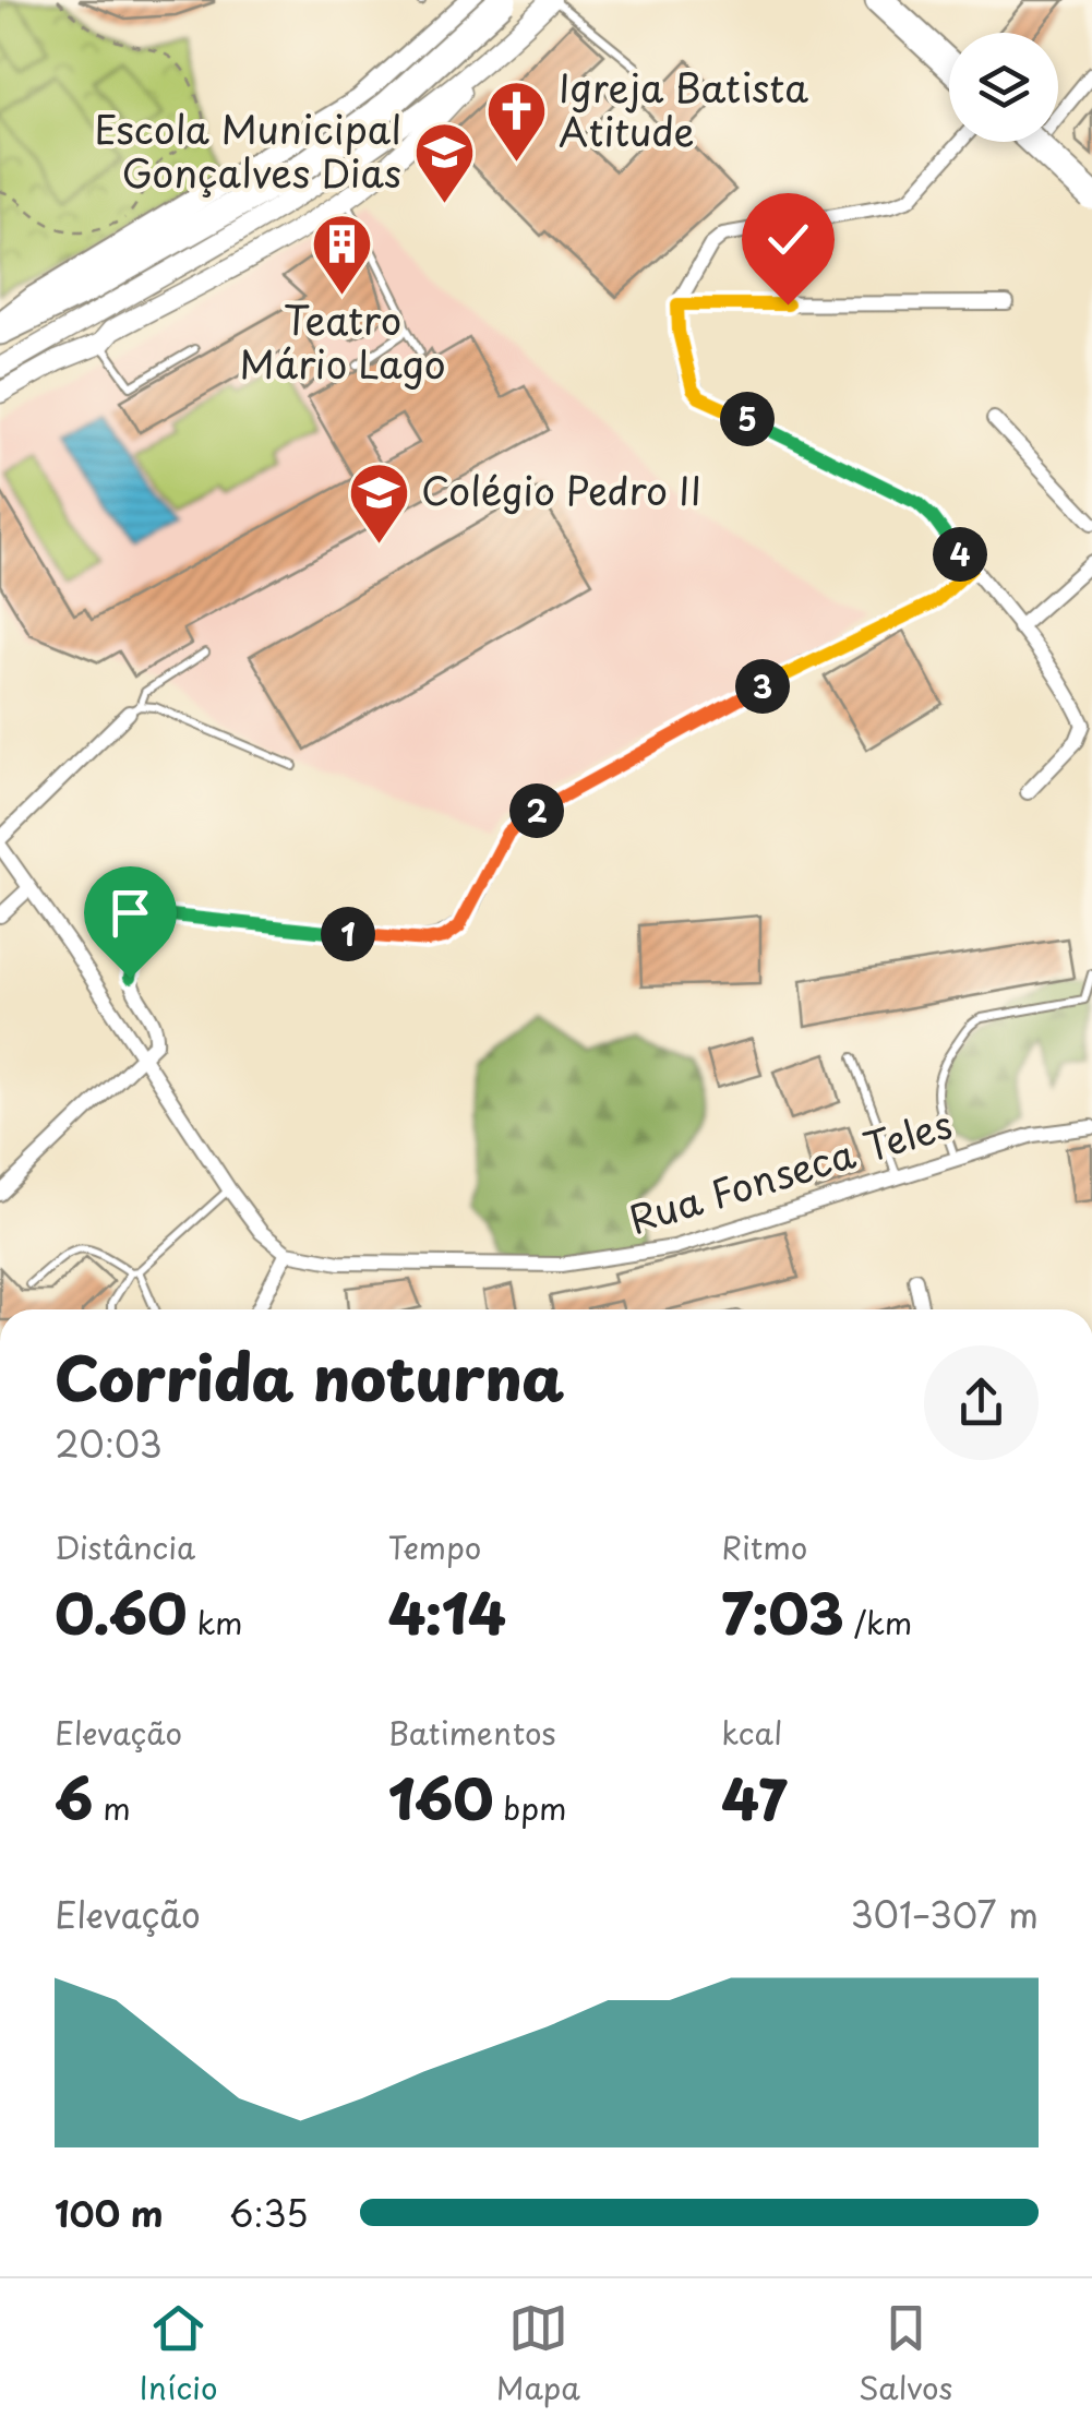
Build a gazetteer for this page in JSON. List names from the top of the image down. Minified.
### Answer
{"streets":{"street":["Rua Fonseca Teles"]},"places":{"church":["Igreja Batista Atitude"],"school or university":["Escola Municipal Gonçalves Dias","Colégio Pedro II"],"building":["Teatro Mário Lago"]},"page":{"pins":["5","4","3","2","1"],"heading":["Corrida noturna","20:03"],"stats":[["Distância","0.60 km"],["Tempo","4:14"],["Ritmo","7:03 /km"],["Elevação","6 m"],["Batimentos","160 bpm"],["kcal","47"]],"chart":["Elevação","301–307 m"],"list":[{"name":"100 m","note":"6:35"}],"tabs":["Início","Mapa","Salvos"]}}
